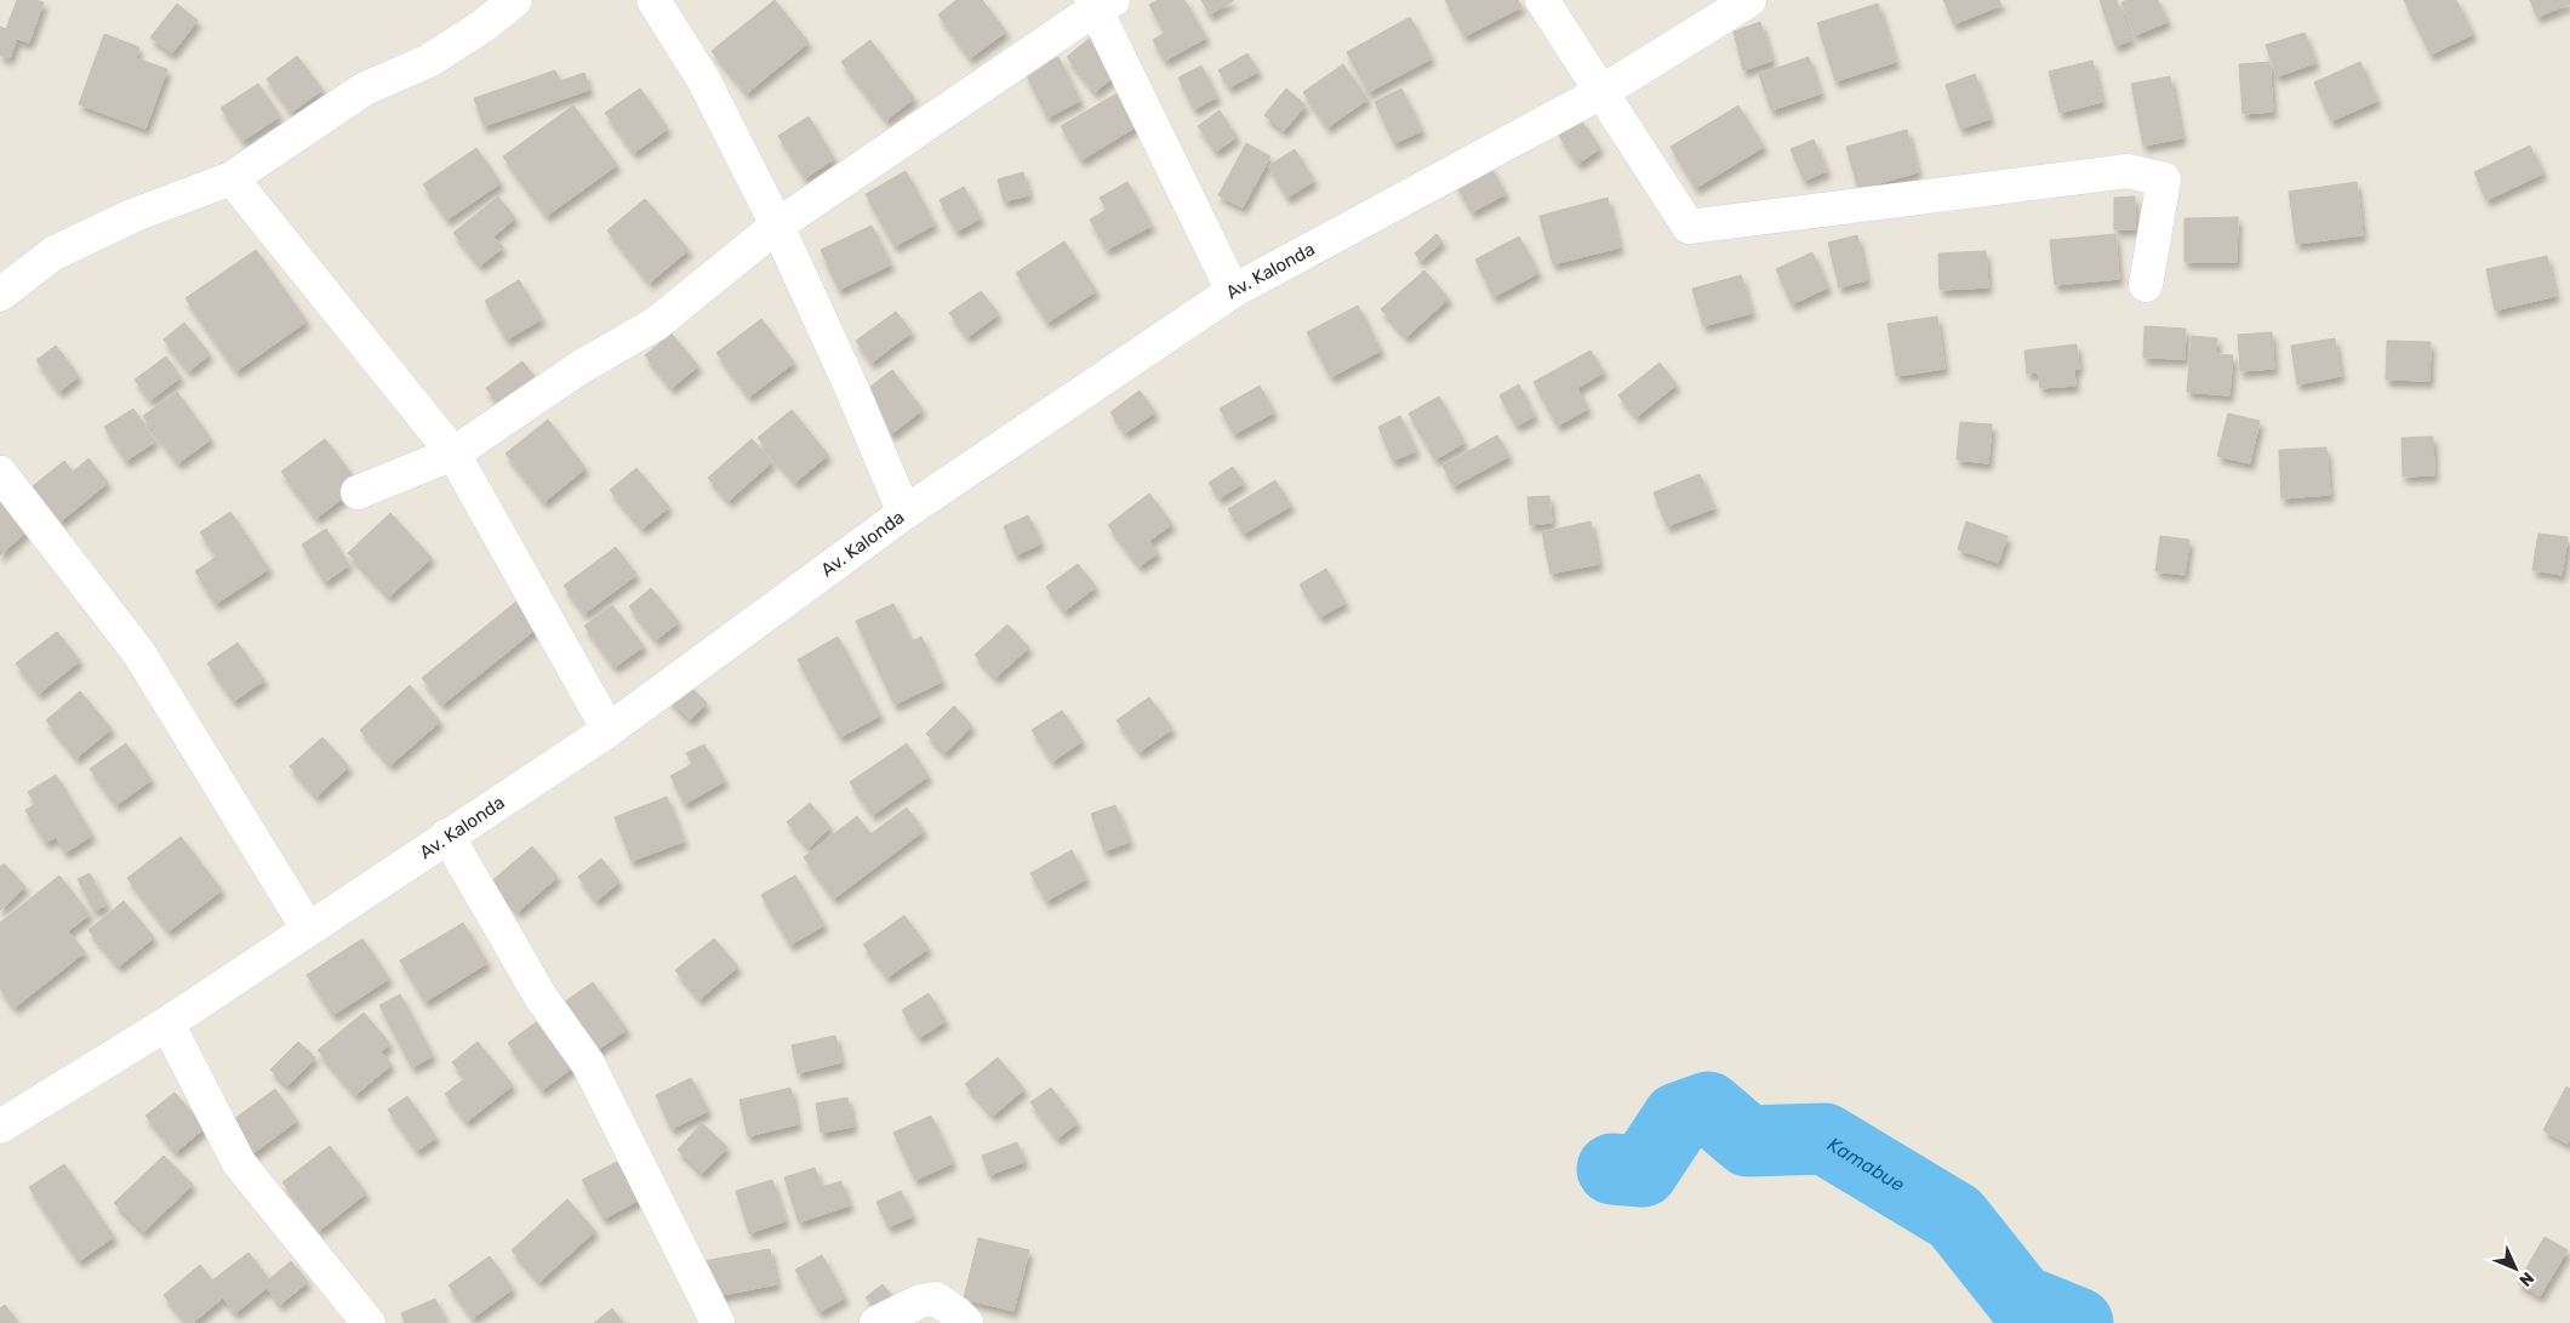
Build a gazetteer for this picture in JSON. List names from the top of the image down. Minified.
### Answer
{"streets":{"street":["Av. Kalonda"]},"water":["Kamabue"],"north":"bottom right"}
